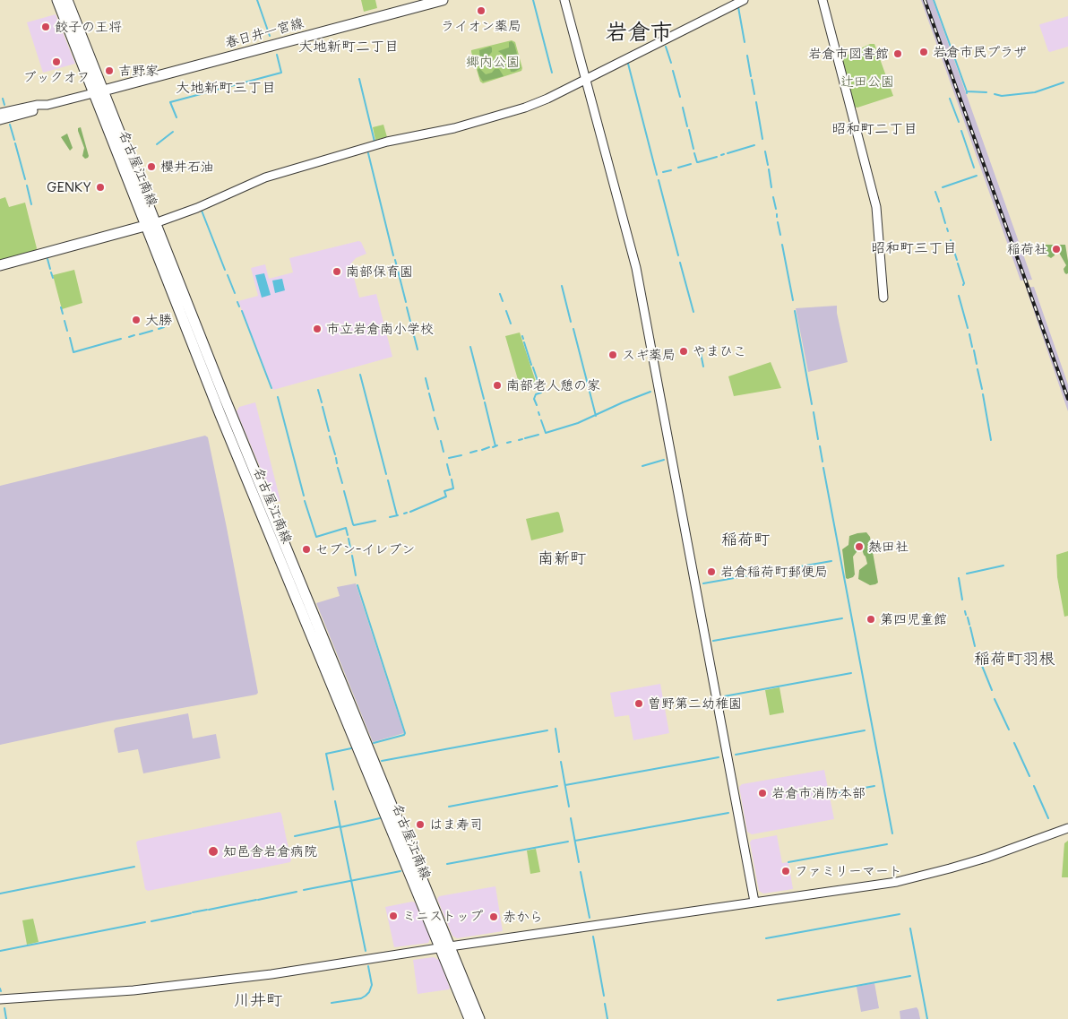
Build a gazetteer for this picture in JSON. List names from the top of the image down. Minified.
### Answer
{"streets":{"main road":["春日井一宮線","名古屋江南線"]},"crossings":[["春日井一宮線","名古屋江南線"]],"districts":["岩倉市","大地新町二丁目","大地新町三丁目","昭和町二丁目","昭和町三丁目","稲荷町","南新町","稲荷町羽根","川井町"],"parks":["郷内公園","辻田公園"],"places":["ライオン薬局","餃子の王将","岩倉市民プラザ","岩倉市図書館","ブックオフ","吉野家","櫻井石油","GENKY","稲荷社","南部保育園","大勝","市立岩倉南小学校","やまひこ","スギ薬局","南部老人憩の家","熱田社","セブン-イレブン","岩倉稲荷町郵便局","第四児童館","曽野第二幼稚園","岩倉市消防本部","はま寿司","知邑舎岩倉病院","ファミリーマート","ミニストップ","赤から"]}
